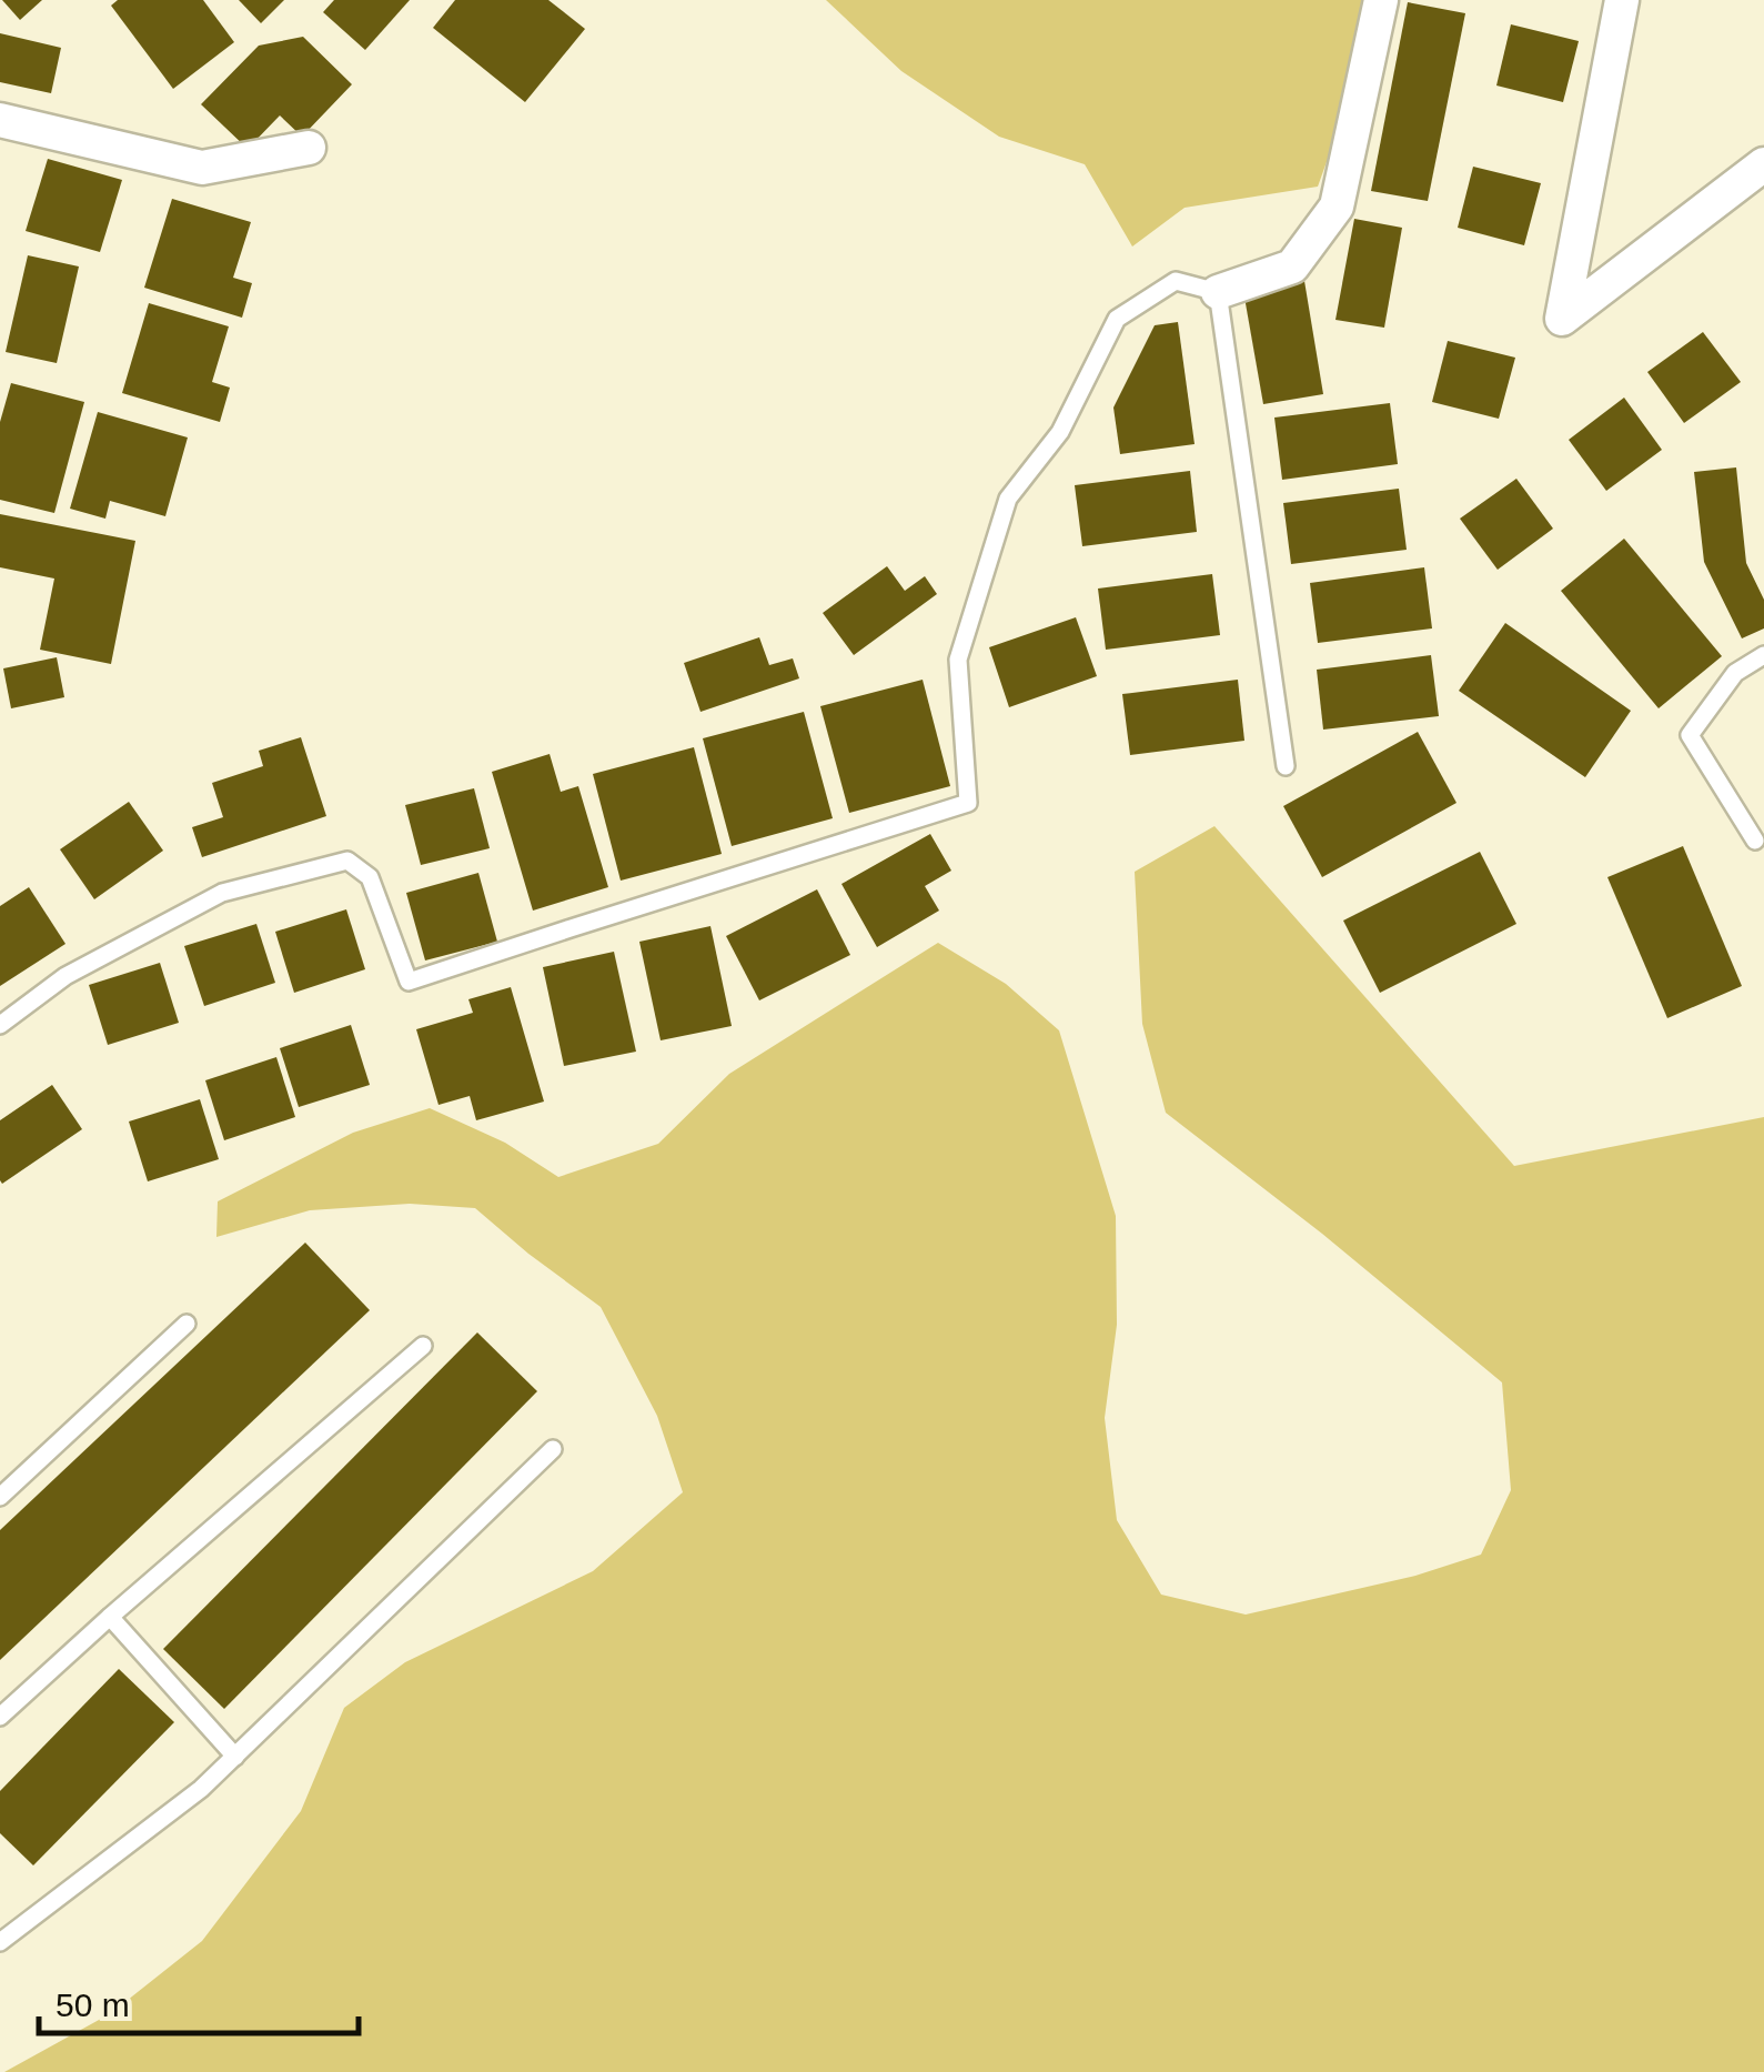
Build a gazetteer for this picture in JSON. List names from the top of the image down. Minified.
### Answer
{"scale_bar":"50 m"}
